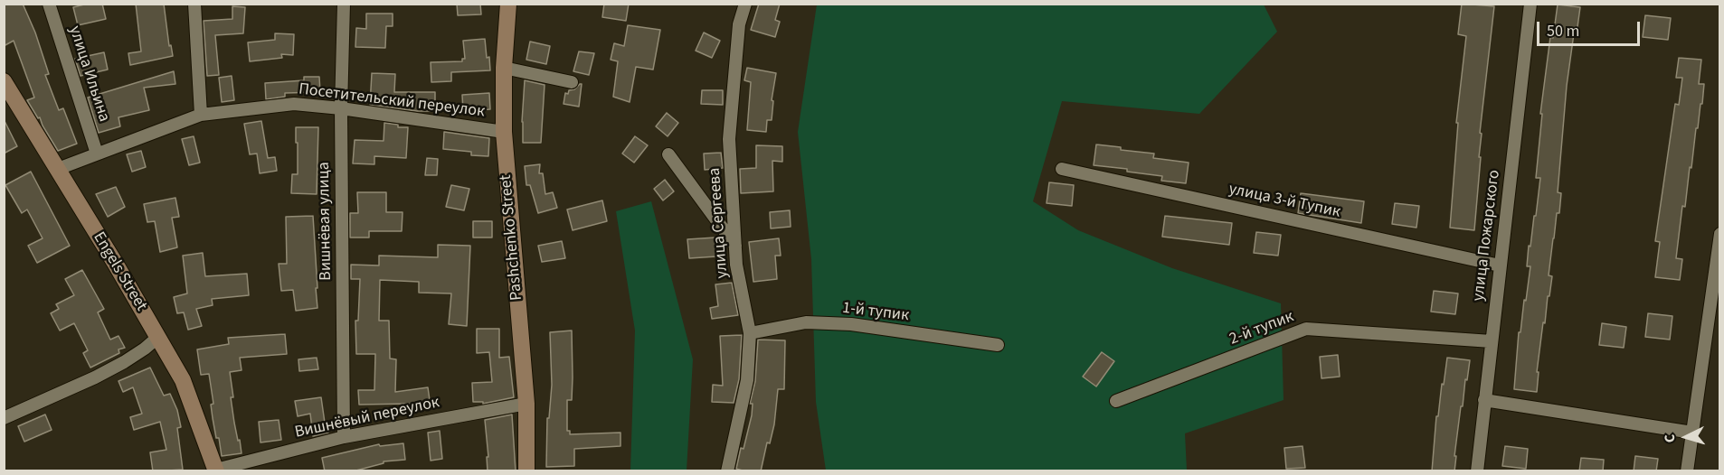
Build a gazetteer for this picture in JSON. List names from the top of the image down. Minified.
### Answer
{"streets":{"street":["улица Ильина","Посетительский переулок","улица 3-й Тупик","Вишнёвая улица","улица Сергеева","улица Пожарского","Pashchenko Street","Engels Street","1-й тупик","2-й тупик","Вишнёвый переулок"]},"crossings":[["улица Ильина","Посетительский переулок"],["Посетительский переулок","Вишнёвая улица"],["Посетительский переулок","Pashchenko Street"],["Посетительский переулок","Engels Street"],["улица 3-й Тупик","улица Пожарского"],["Вишнёвая улица","Вишнёвый переулок"],["улица Сергеева","1-й тупик"],["улица Пожарского","2-й тупик"],["Pashchenko Street","Вишнёвый переулок"],["Engels Street","Вишнёвый переулок"]],"scale_bar":"50 m","north":"left"}
